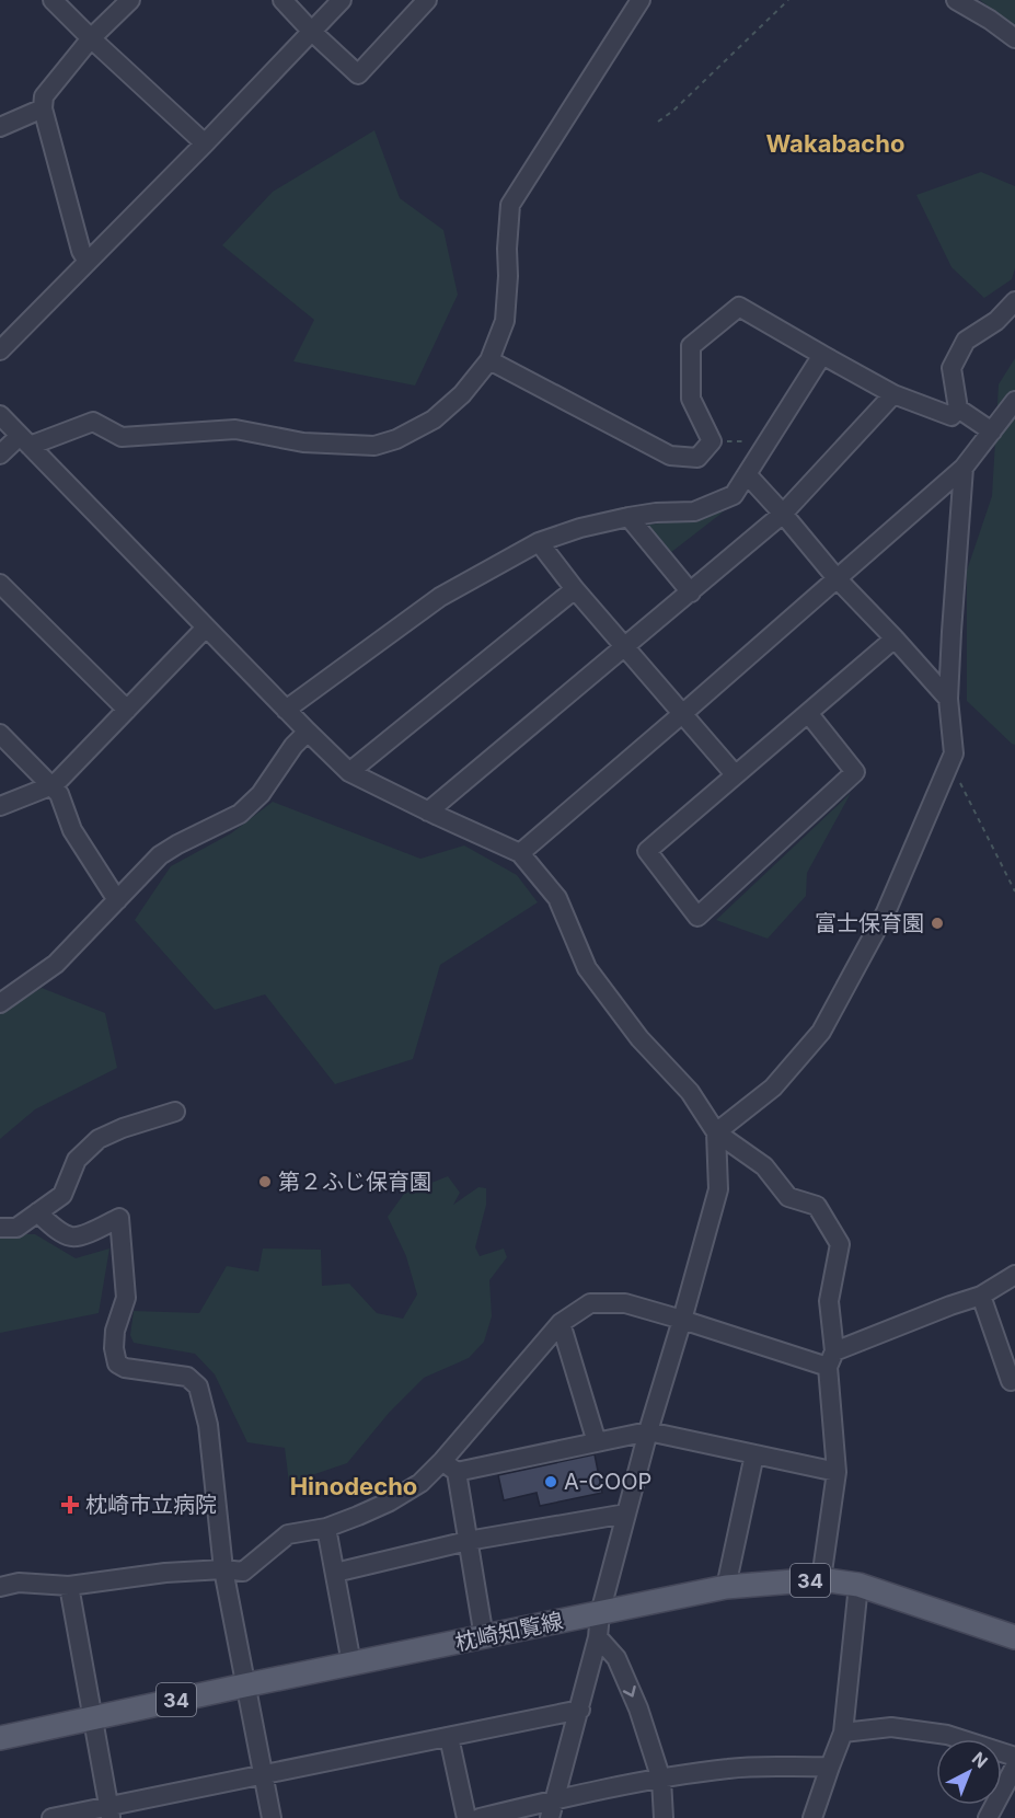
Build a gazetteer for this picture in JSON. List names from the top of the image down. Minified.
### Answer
{"streets":{"main road":["34","枕崎知覧線"]},"districts":["Wakabacho","Hinodecho"],"places":{"other":["富士保育園","第２ふじ保育園","A-COOP"],"health":["枕崎市立病院"]},"north":"top right"}
